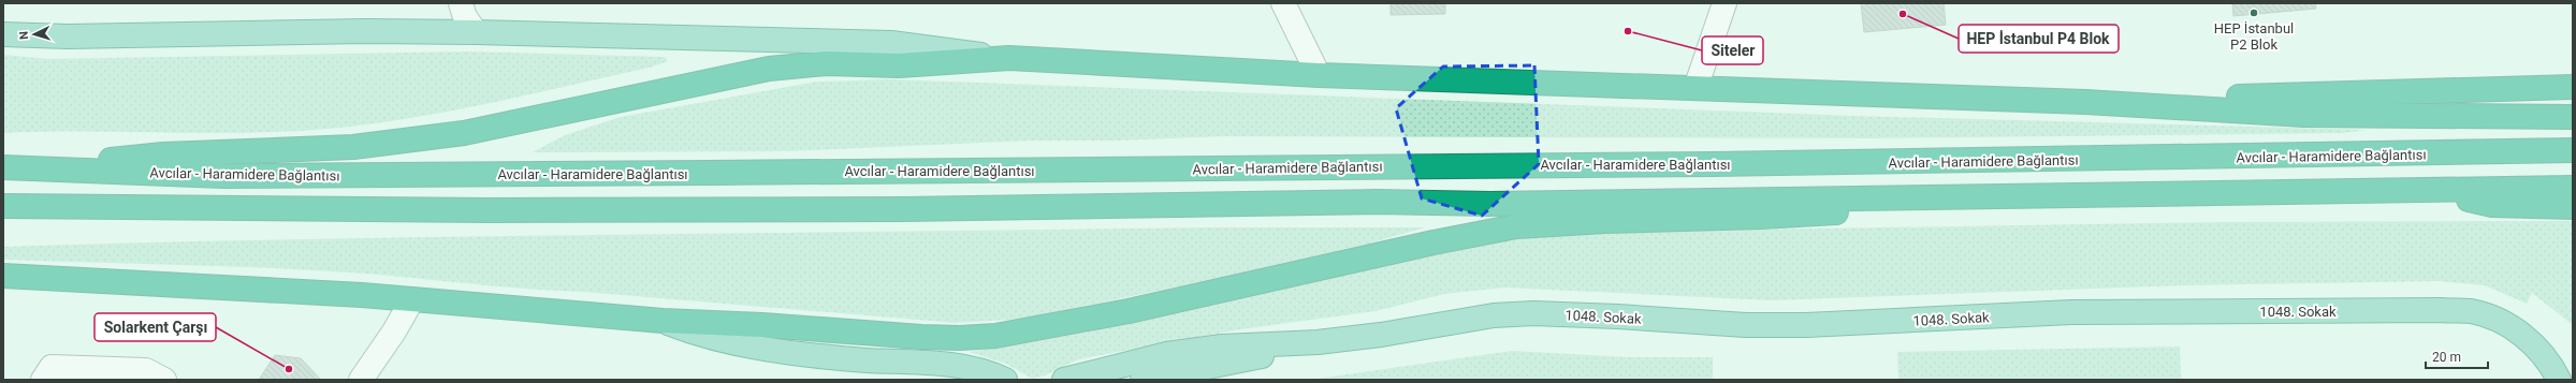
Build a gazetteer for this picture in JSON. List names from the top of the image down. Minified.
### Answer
{"streets":{"highway":["Avcılar - Haramidere Bağlantısı"],"main road":["1048. Sokak"]},"places":["HEP İstanbul P2 Blok","HEP İstanbul P4 Blok","Siteler","Solarkent Çarşı"],"scale_bar":"20 m","north":"left"}
